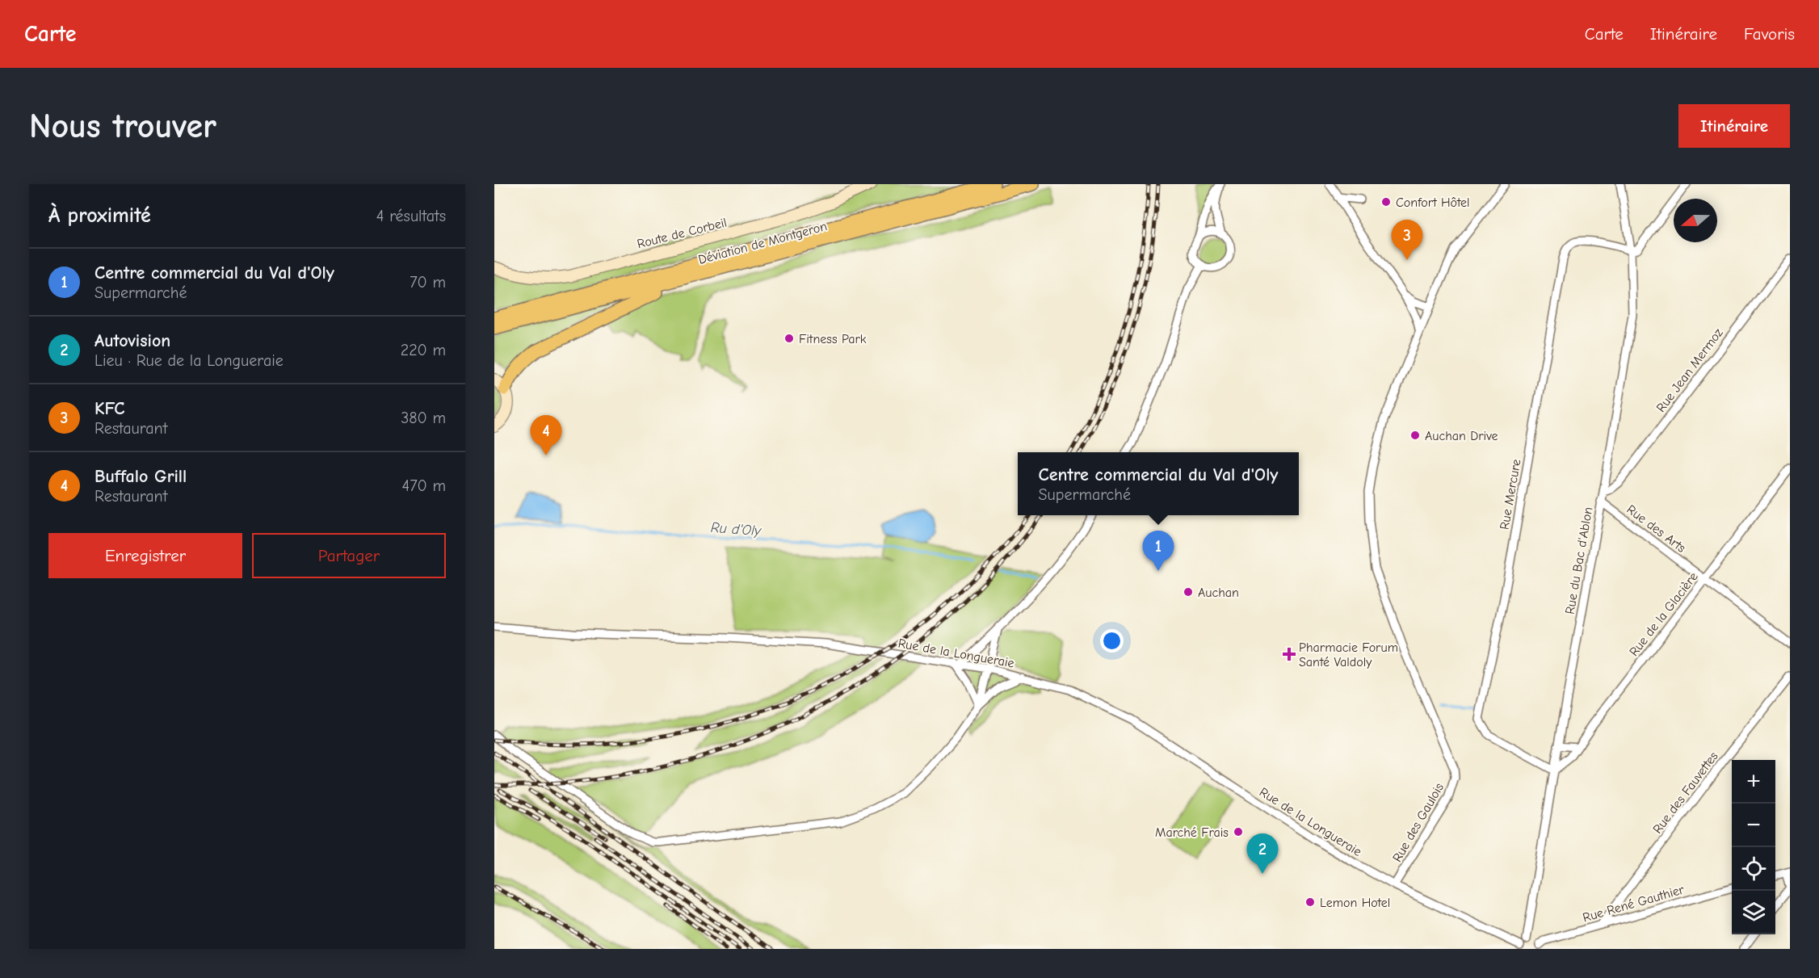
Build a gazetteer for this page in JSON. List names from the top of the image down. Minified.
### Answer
{"streets":{"main road":["Route de Corbeil","Déviation de Montgeron"],"street":["Rue Jean Mermoz","Rue Mercure","Rue des Arts","Rue du Bac d'Ablon","Rue de la Glacière","Rue de la Longueraie","Rue des Fauvettes","Rue des Gaulois","Rue René Gauthier"]},"crossings":[["Rue Jean Mermoz","Rue du Bac d'Ablon"],["Rue Mercure","Rue du Bac d'Ablon"],["Rue Mercure","Rue de la Glacière"],["Rue des Arts","Rue du Bac d'Ablon"],["Rue des Arts","Rue de la Glacière"],["Rue du Bac d'Ablon","Rue de la Glacière"],["Rue de la Longueraie","Rue des Gaulois"],["Rue des Fauvettes","Rue René Gauthier"]],"water":["Ru d'Oly"],"places":{"other":["Confort Hôtel","Fitness Park","Auchan Drive","Auchan","Marché Frais","Lemon Hotel"],"health":["Pharmacie Forum Santé Valdoly"]},"north":"left","page":{"header":"Carte","nav":["Carte","Itinéraire","Favoris"],"buttons":["Itinéraire",["Enregistrer","Partager"]],"title":"Nous trouver","heading":["À proximité","4 résultats"],"pins":["3","4","1","2"],"list":[{"mark":"1","name":"Centre commercial du Val d'Oly","note":"Supermarché","value":"70 m"},{"mark":"2","name":"Autovision","note":"Lieu · Rue de la Longueraie","value":"220 m"},{"mark":"3","name":"KFC","note":"Restaurant","value":"380 m"},{"mark":"4","name":"Buffalo Grill","note":"Restaurant","value":"470 m"}],"popup":["Centre commercial du Val d'Oly","Supermarché"],"map_buttons":["+","−"]}}
